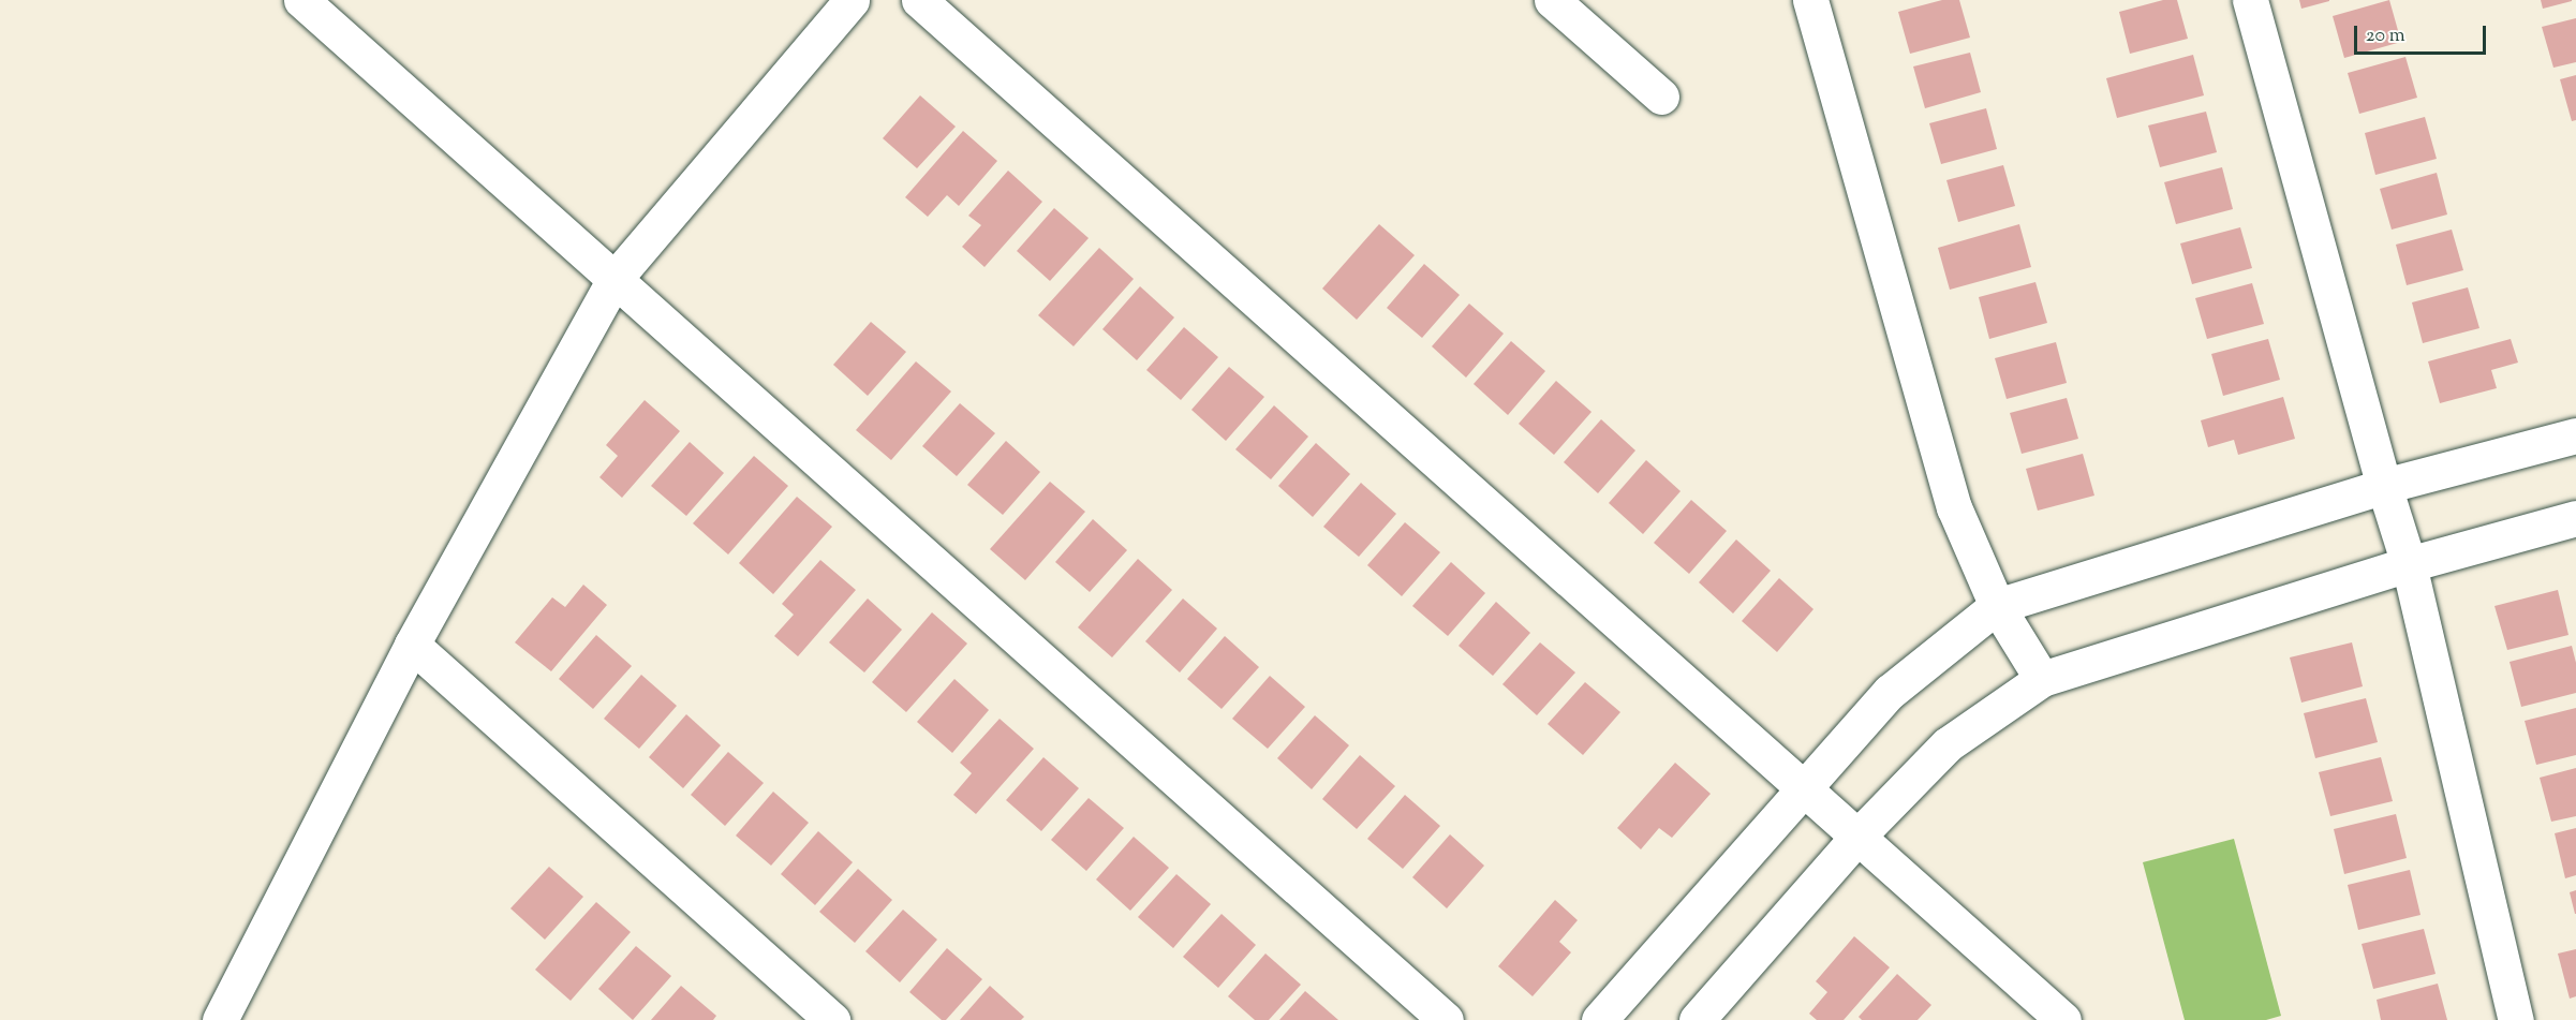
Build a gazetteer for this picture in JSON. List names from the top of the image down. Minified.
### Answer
{"scale_bar":"20 m"}
